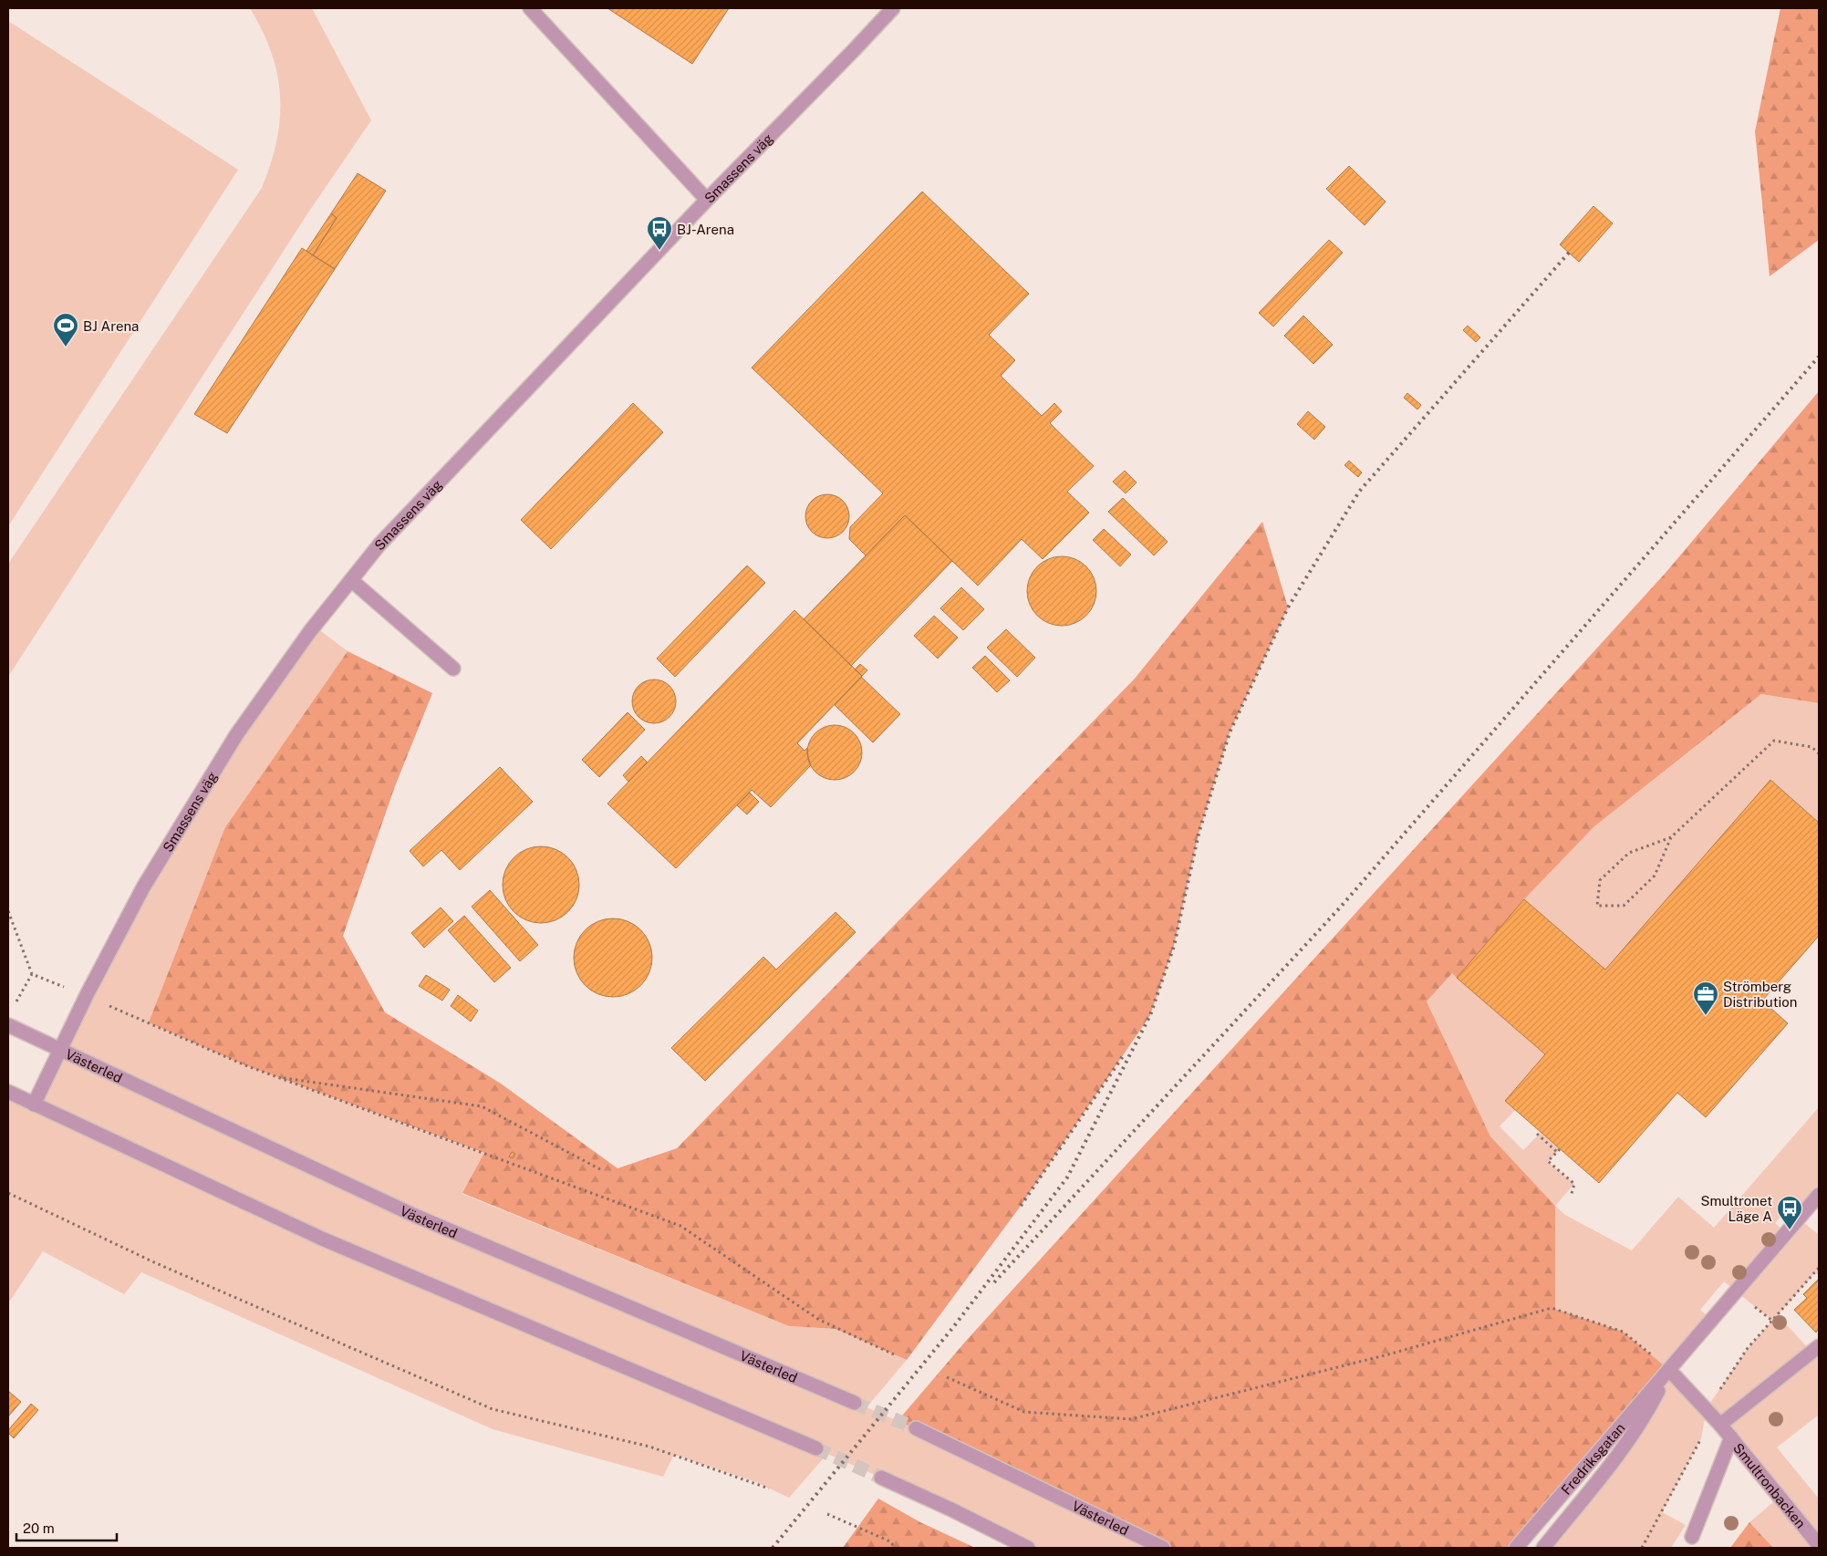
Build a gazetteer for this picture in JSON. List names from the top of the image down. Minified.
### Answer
{"streets":{"street":["Smassens väg","Västerled","Fredriksgatan","Smultronbacken"]},"crossings":[["Smassens väg","Västerled"],["Fredriksgatan","Smultronbacken"]],"places":{"bus stop":["BJ-Arena","Smultronet Läge A"],"sports":["BJ Arena"],"office":["Strömberg Distribution"]},"scale_bar":"20 m"}
